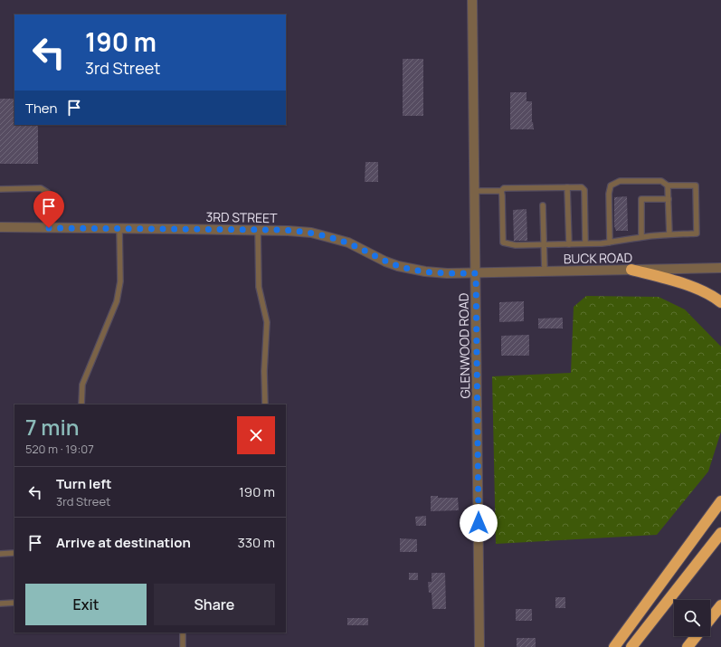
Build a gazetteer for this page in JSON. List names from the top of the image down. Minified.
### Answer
{"streets":{"street":["3RD STREET","BUCK ROAD","GLENWOOD ROAD"]},"crossings":[["3RD STREET","BUCK ROAD"],["3RD STREET","GLENWOOD ROAD"],["BUCK ROAD","GLENWOOD ROAD"]],"page":{"turn":["190 m","3rd Street"],"then":"Then","heading":["7 min","520 m · 19:07"],"list":[{"name":"Turn left","note":"3rd Street","value":"190 m"},{"name":"Arrive at destination","value":"330 m"}],"buttons":["Exit","Share"]}}
